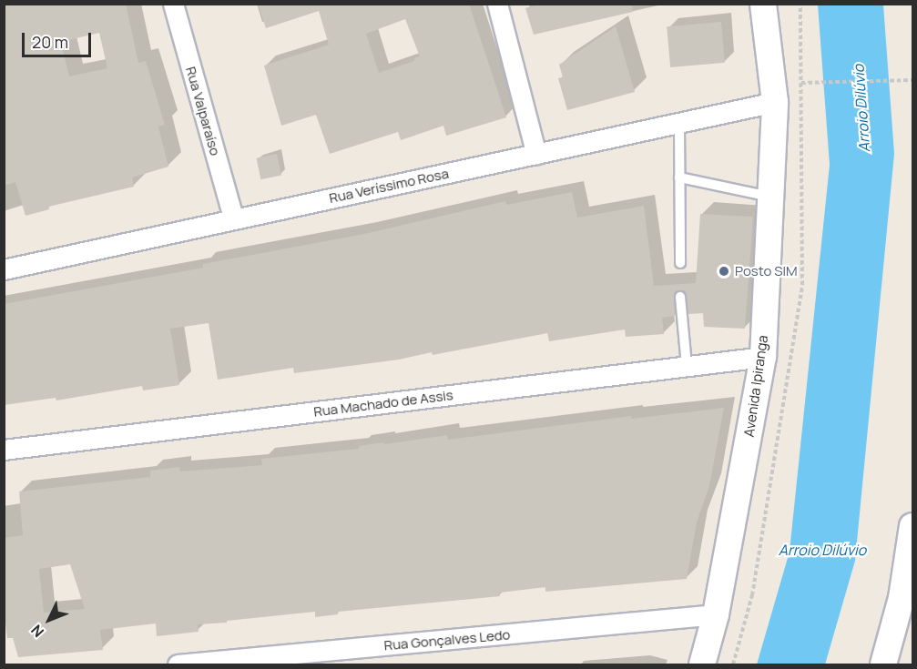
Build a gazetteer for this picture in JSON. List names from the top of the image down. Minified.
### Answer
{"streets":{"main road":["Avenida Ipiranga"],"street":["Rua Valparaíso","Rua Veríssimo Rosa","Rua Machado de Assis","Rua Gonçalves Ledo"]},"crossings":[["Rua Valparaíso","Rua Veríssimo Rosa"],["Rua Veríssimo Rosa","Avenida Ipiranga"],["Avenida Ipiranga","Rua Machado de Assis"],["Avenida Ipiranga","Rua Gonçalves Ledo"]],"water":["Arroio Dilúvio"],"places":["Posto SIM"],"scale_bar":"20 m","north":"bottom left"}
